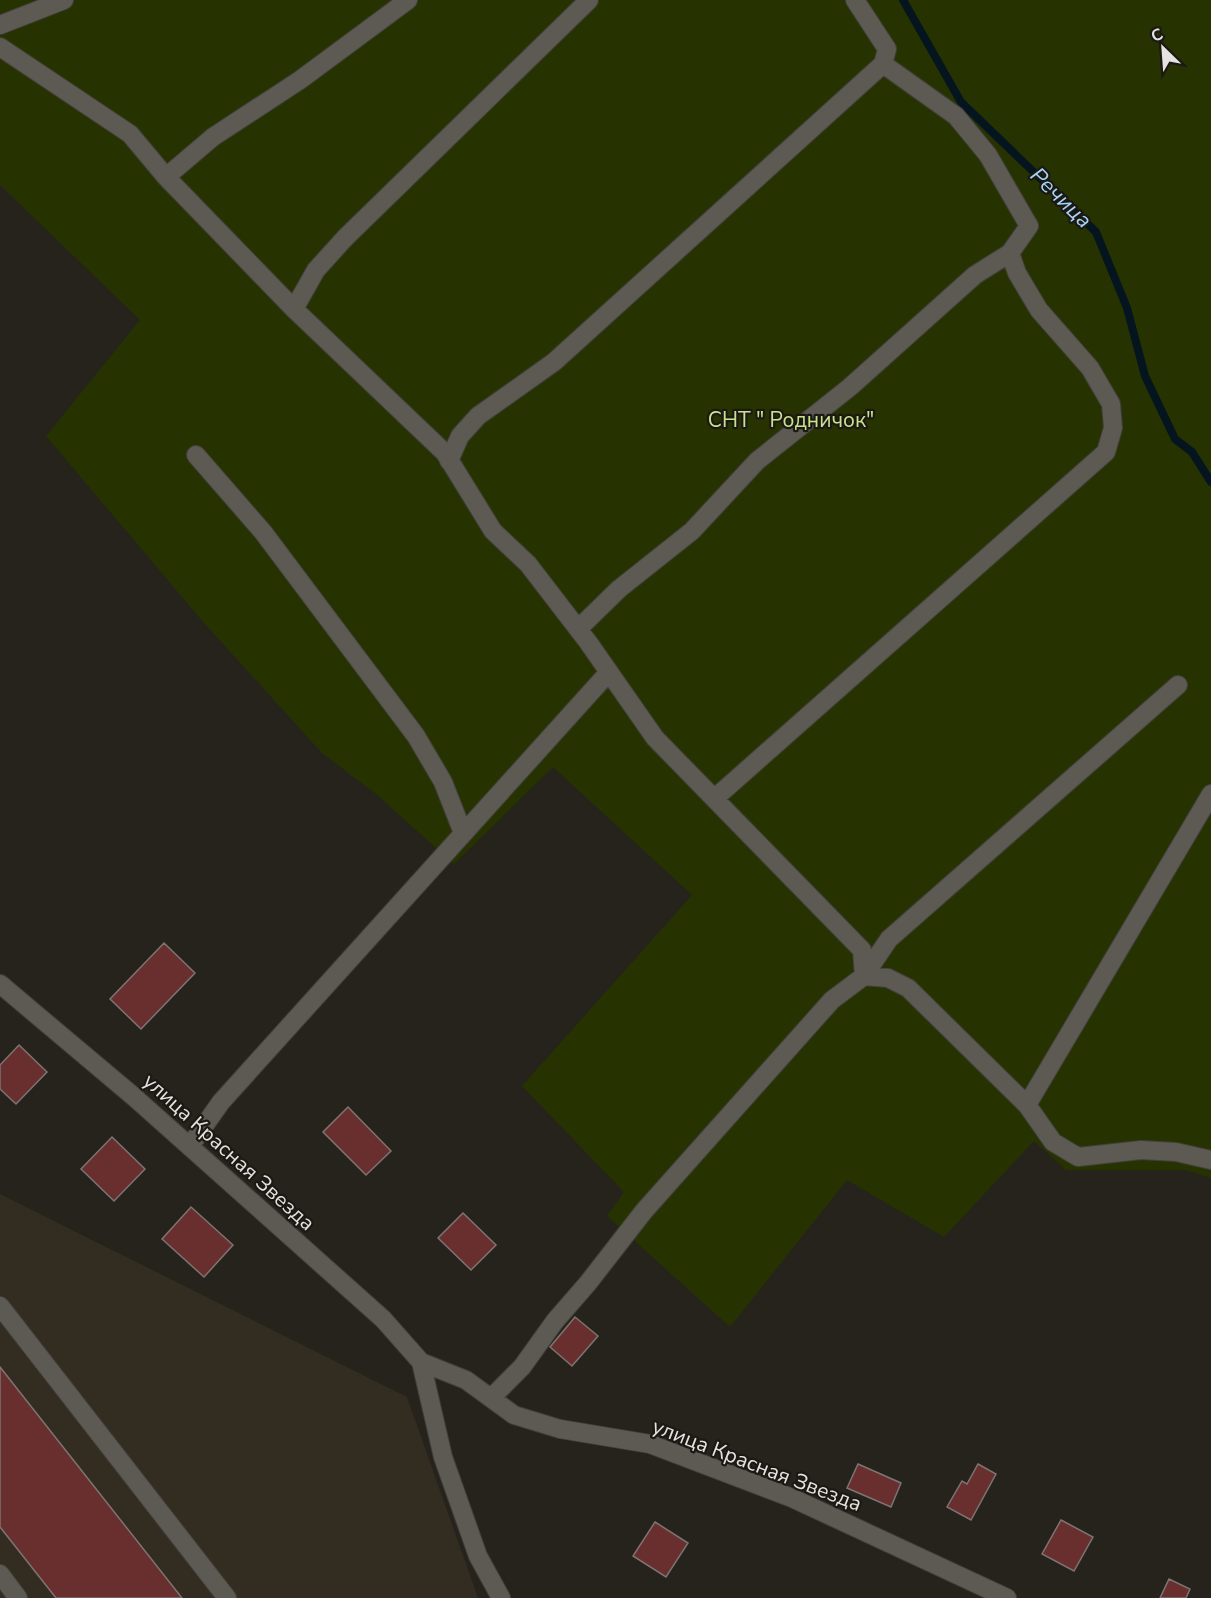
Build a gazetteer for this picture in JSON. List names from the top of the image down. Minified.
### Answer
{"streets":{"street":["улица Красная Звезда"]},"water":["Речица"],"parks":["СНТ \" Родничок\""],"north":"top left"}
